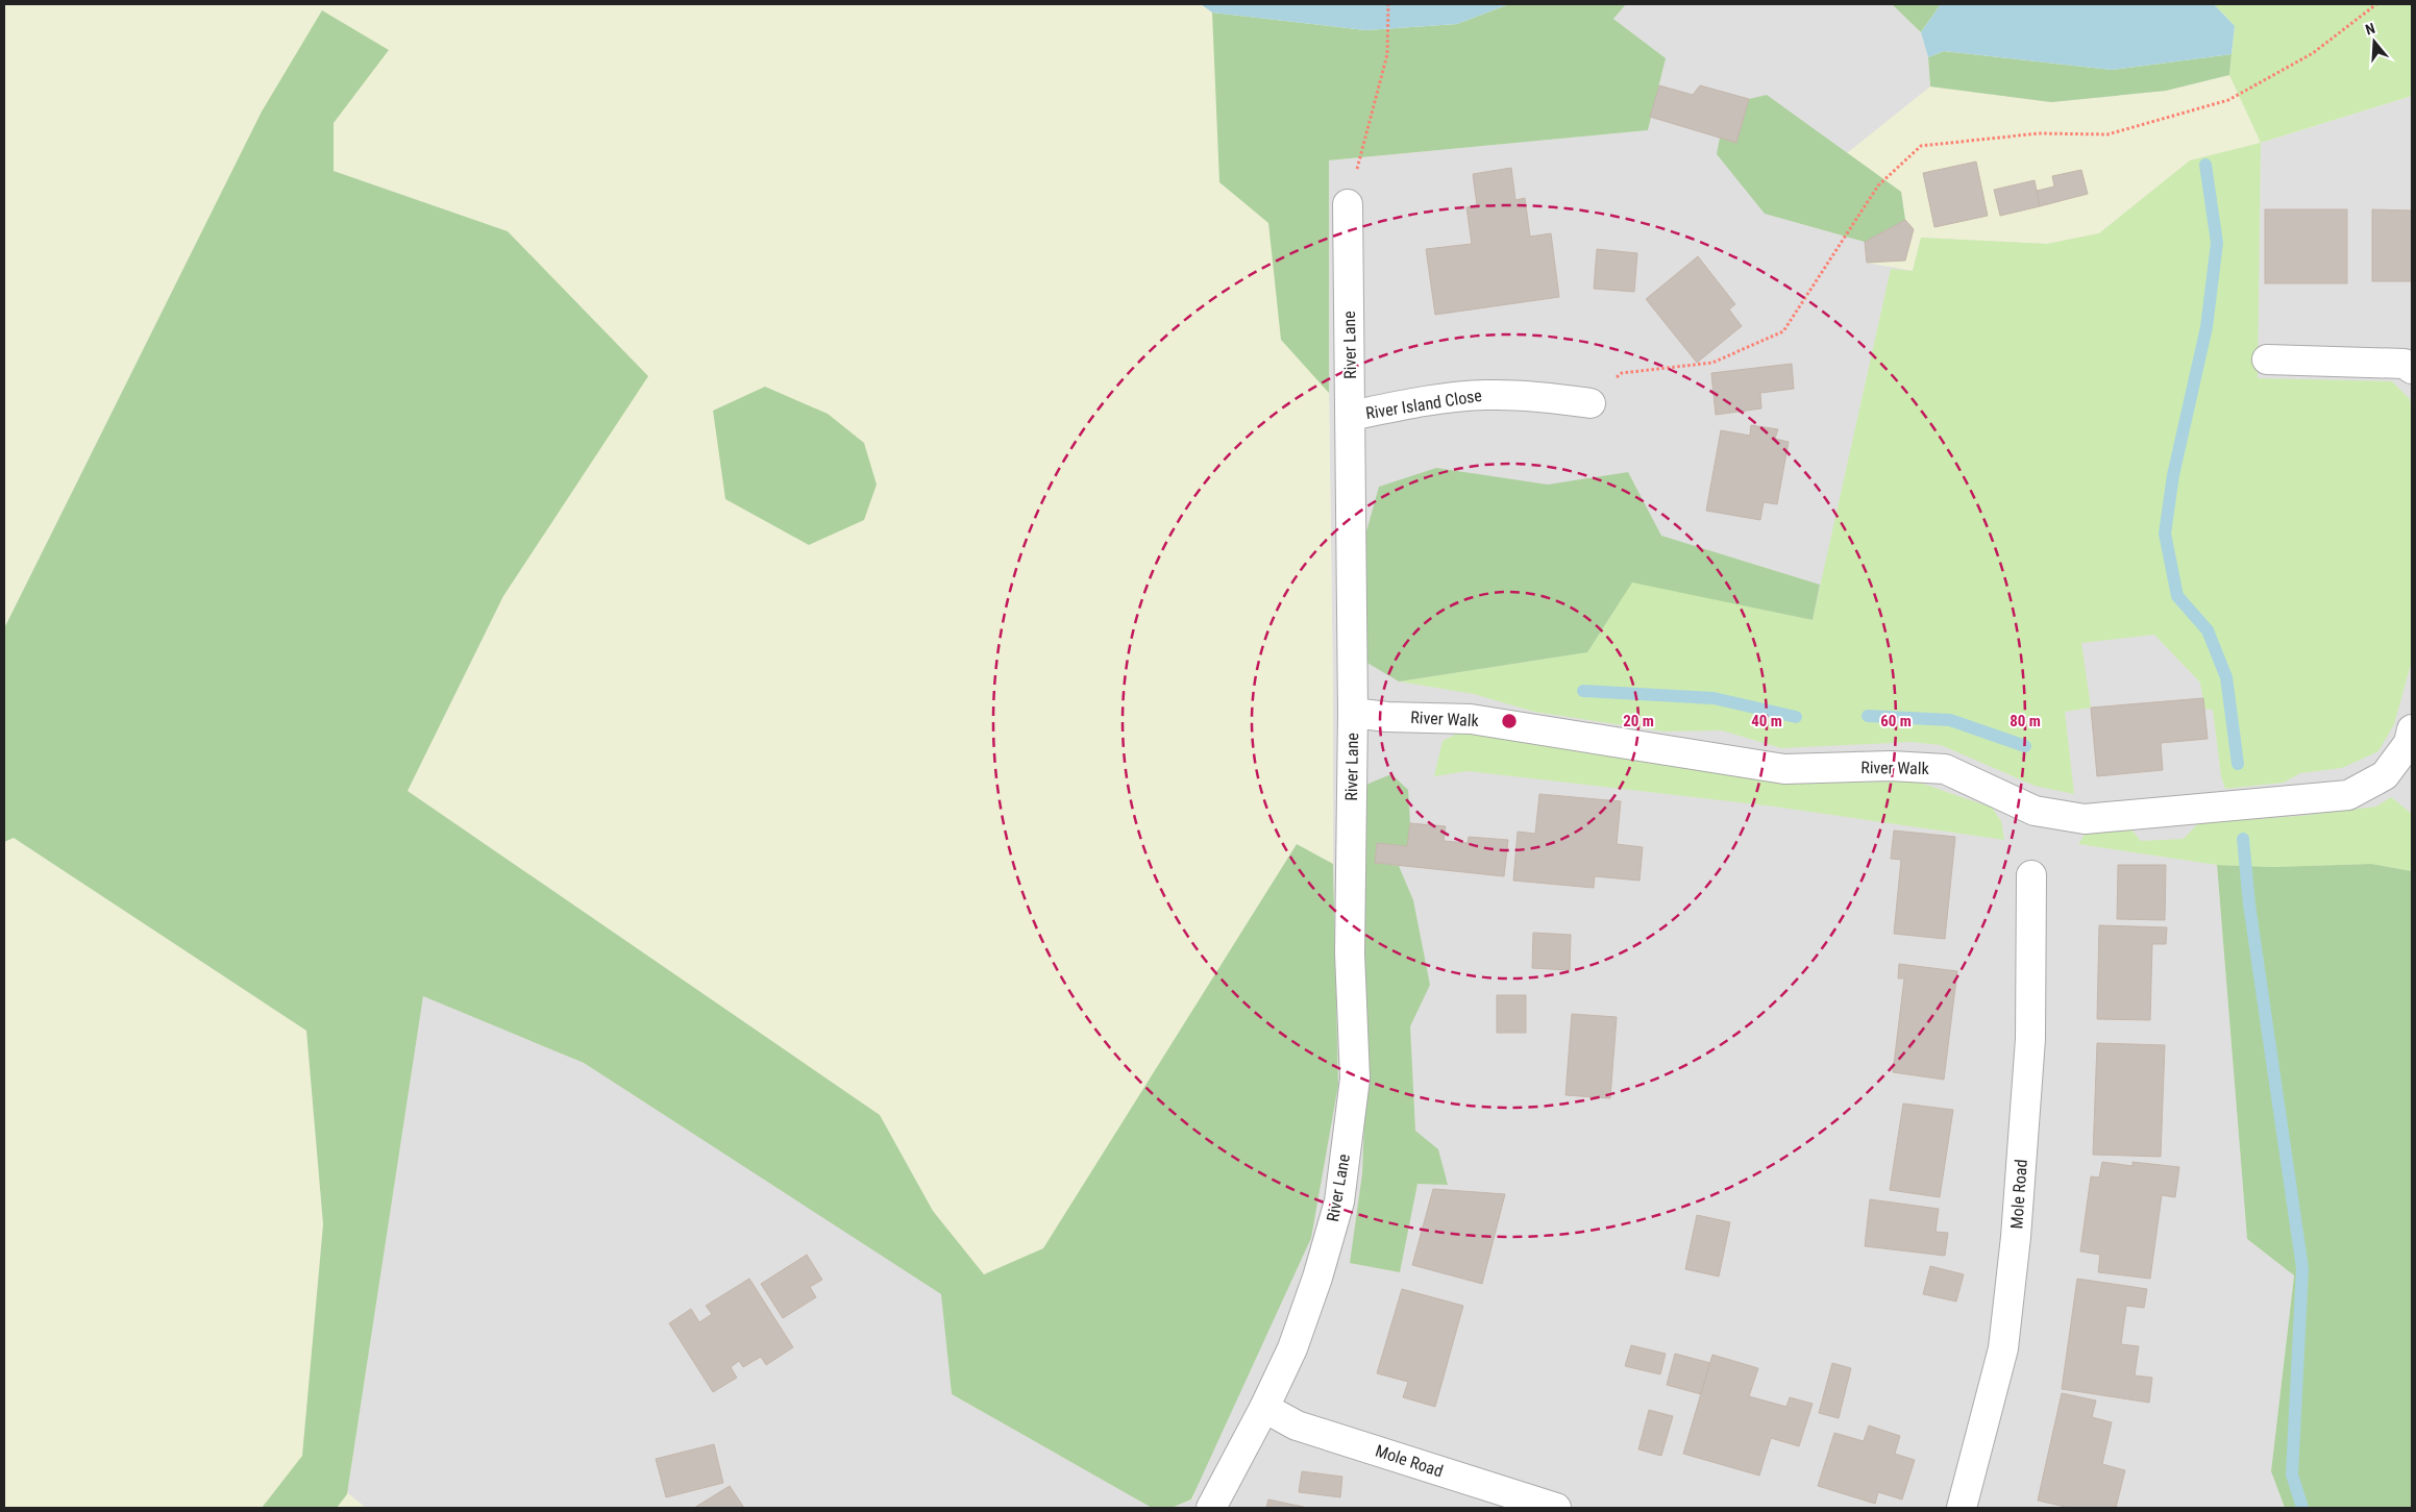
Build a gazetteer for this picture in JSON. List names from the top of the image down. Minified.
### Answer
{"streets":{"street":["River Lane","River Island Close","River Walk","Mole Road"]},"crossings":[["River Lane","River Island Close"],["River Lane","River Walk"],["River Lane","Mole Road"]],"north":"top","rings":["20 m","40 m","60 m","80 m"]}
